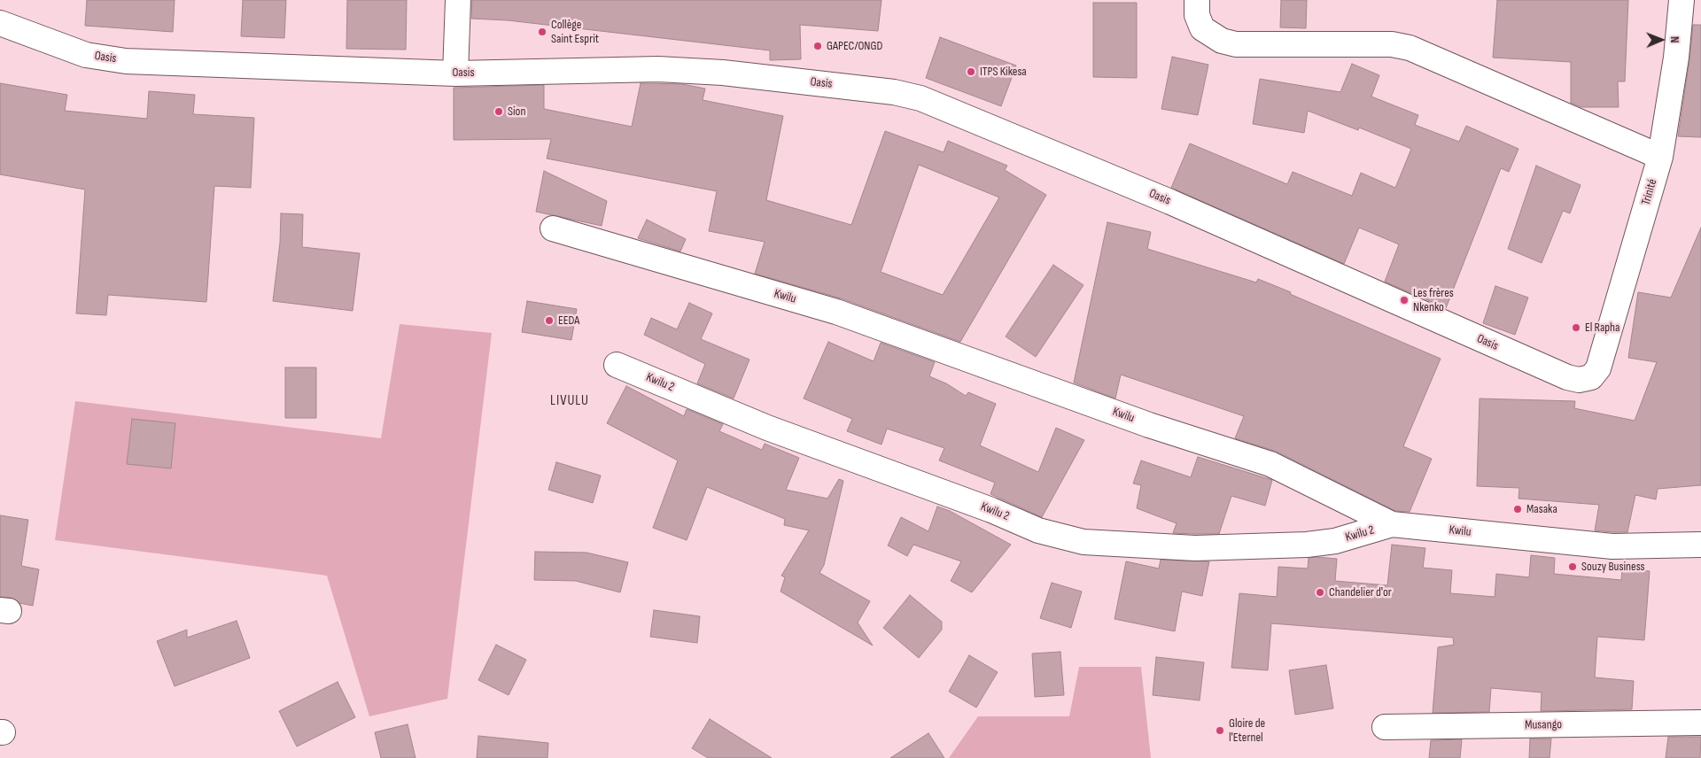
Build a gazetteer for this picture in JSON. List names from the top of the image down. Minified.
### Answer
{"streets":{"street":["Oasis","Trinité","Kwilu","Kwilu 2","Musango"]},"crossings":[["Oasis","Trinité"],["Kwilu","Kwilu 2"]],"districts":["LIVULU"],"places":["Collège Saint Esprit","GAPEC/ONGD","ITPS Kikesa","Sion","Les frères Nkenko","EEDA","El Rapha","Masaka","Souzy Business","Chandelier d'or","Gloire de l'Eternel"],"north":"right"}
